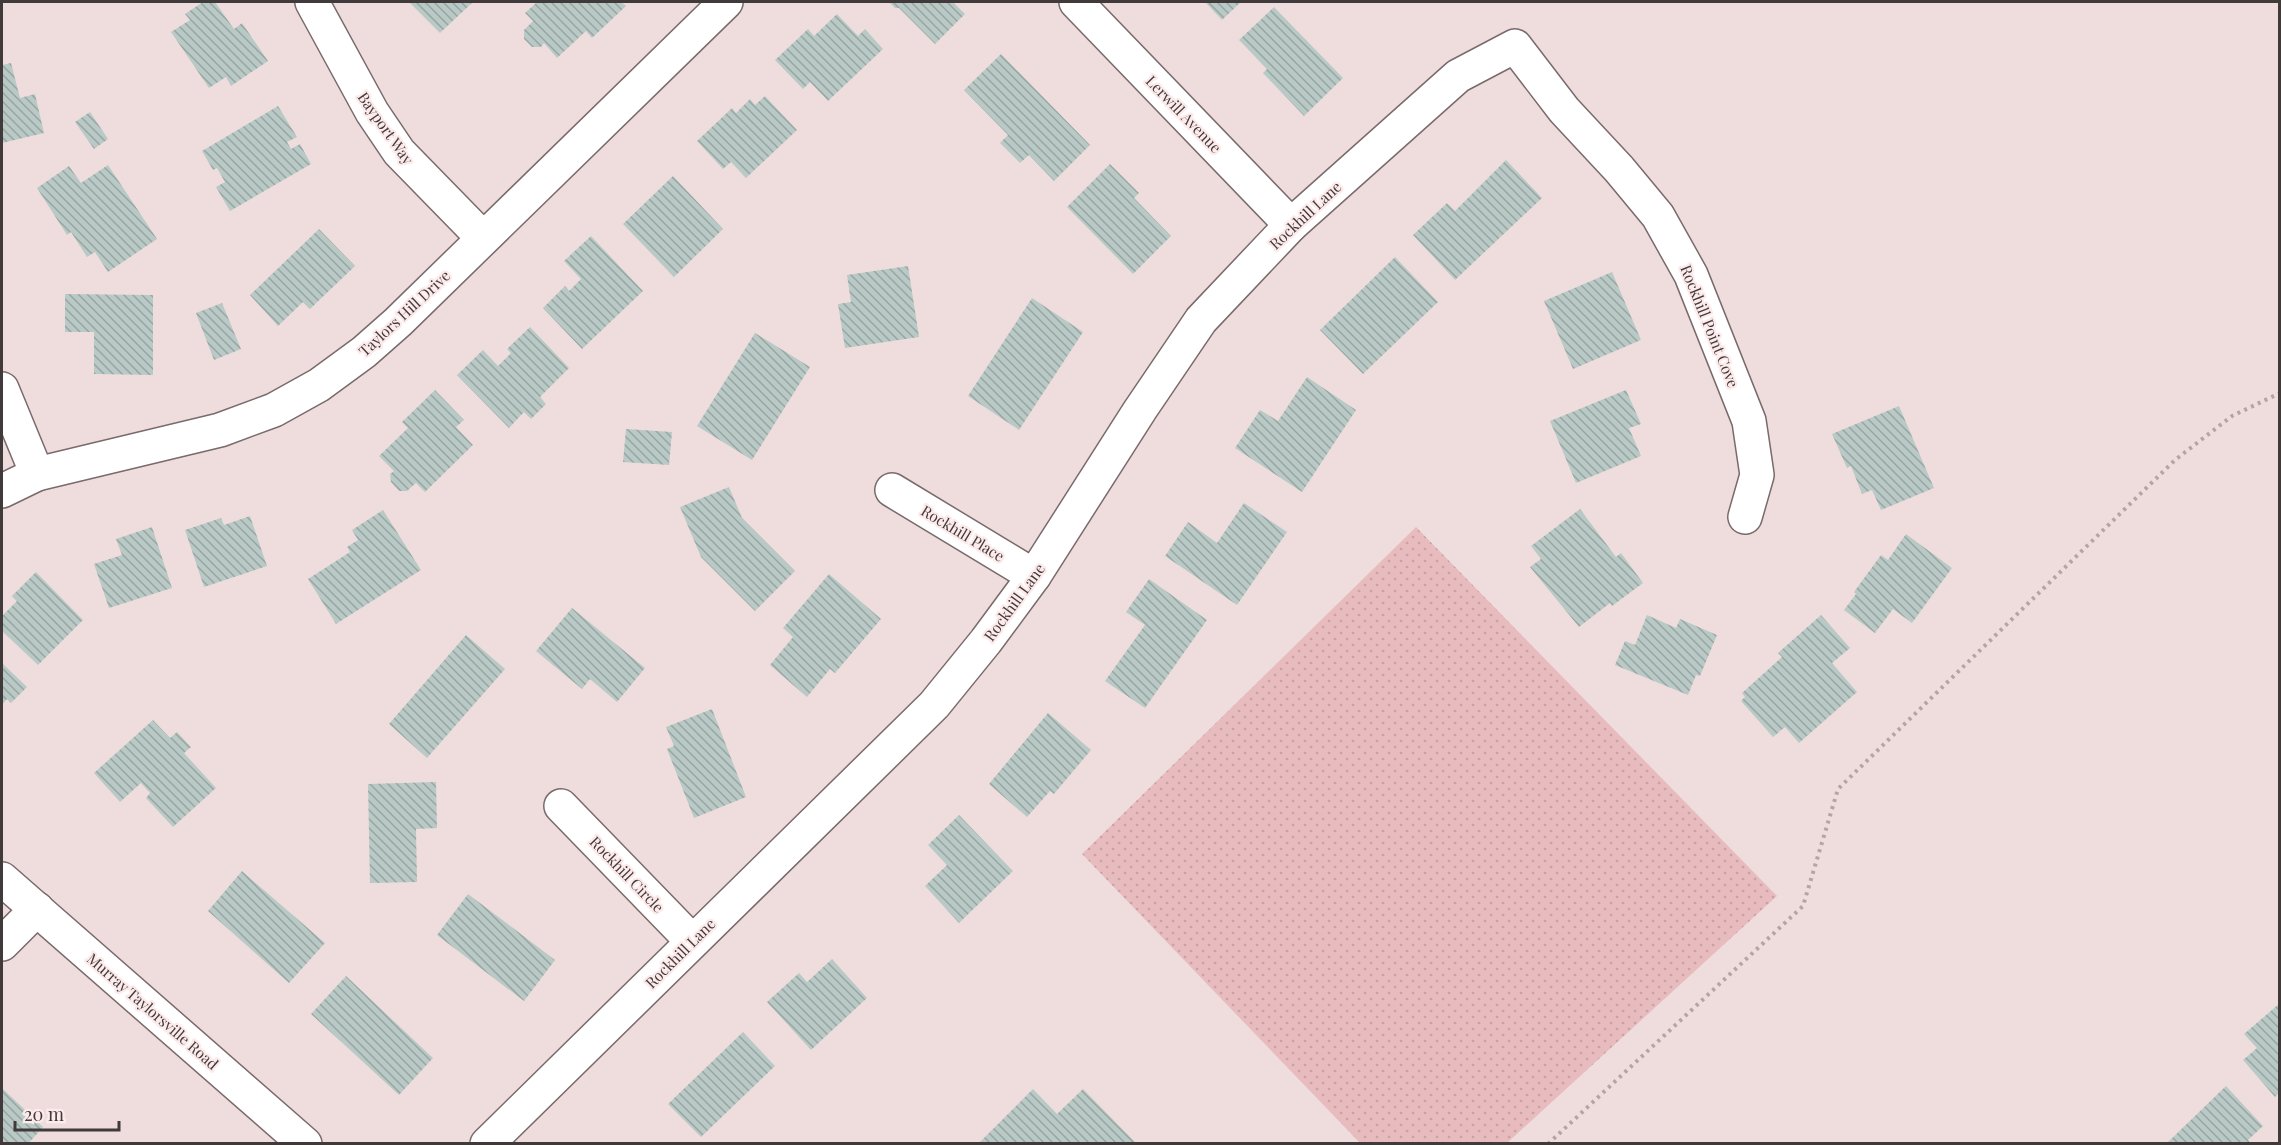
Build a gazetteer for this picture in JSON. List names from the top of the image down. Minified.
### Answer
{"streets":{"street":["Lerwill Avenue","Bayport Way","Rockhill Lane","Taylors Hill Drive","Rockhill Point Cove","Rockhill Place","Rockhill Circle","Murray Taylorsville Road"]},"crossings":[["Lerwill Avenue","Rockhill Lane"],["Bayport Way","Taylors Hill Drive"],["Rockhill Lane","Rockhill Point Cove"],["Rockhill Lane","Rockhill Place"],["Rockhill Lane","Rockhill Circle"]],"scale_bar":"20 m"}
